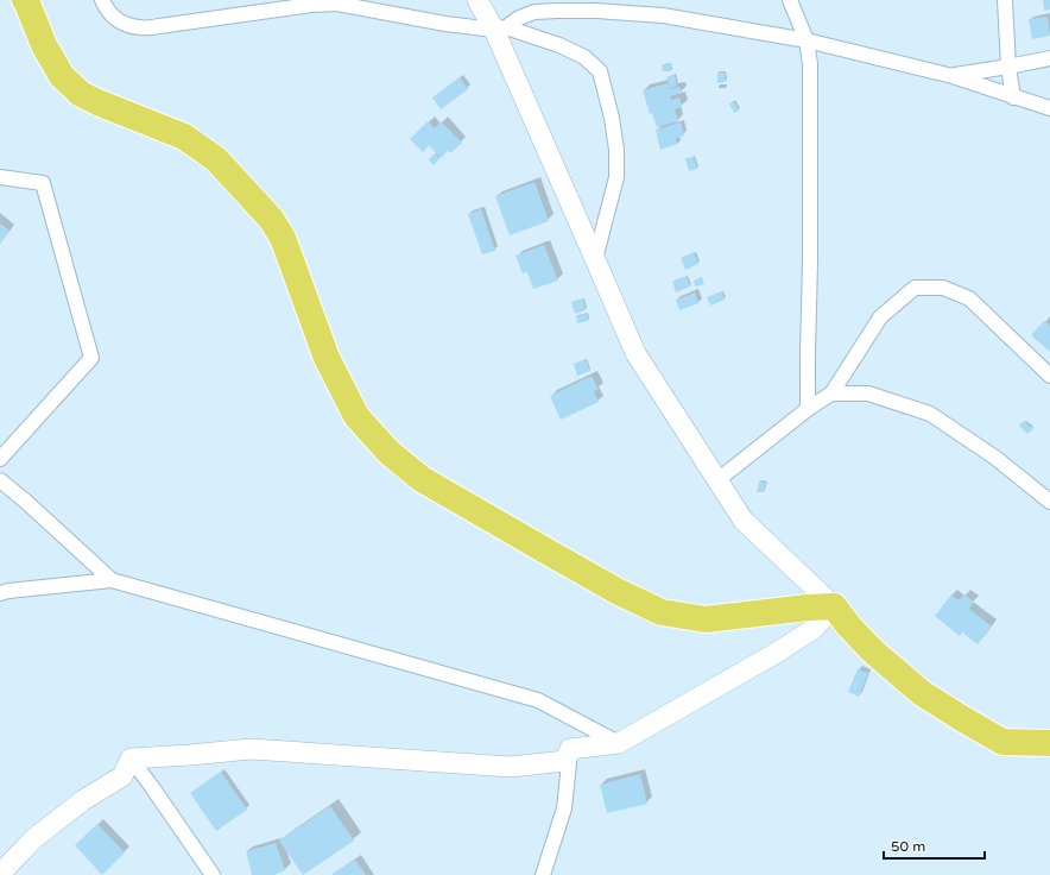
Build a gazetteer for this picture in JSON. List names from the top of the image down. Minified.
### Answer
{"scale_bar":"50 m"}
